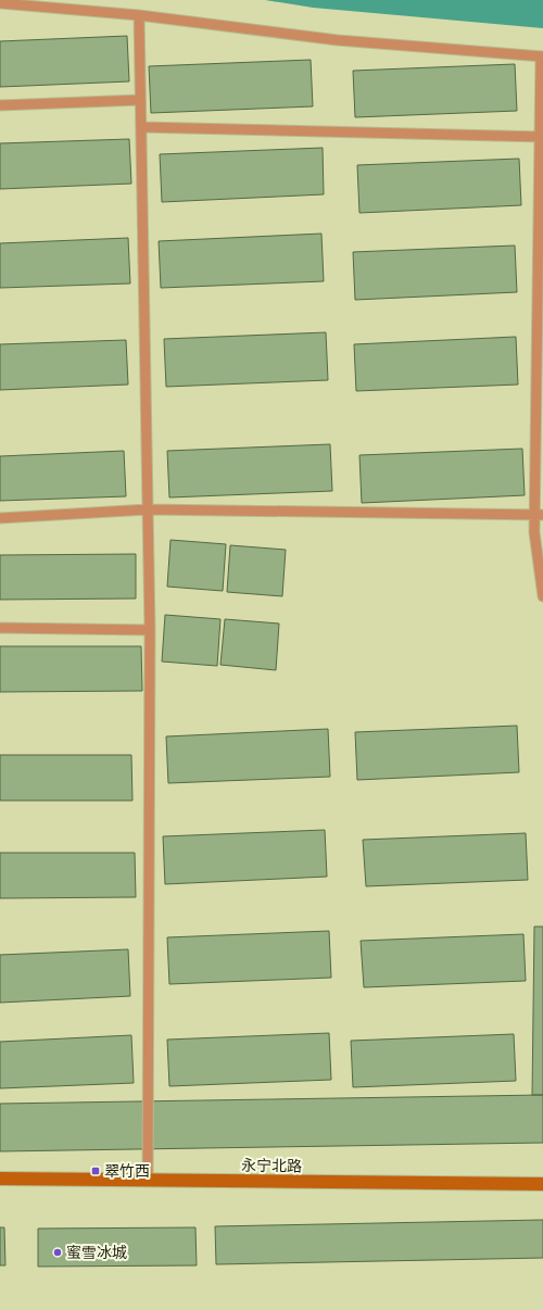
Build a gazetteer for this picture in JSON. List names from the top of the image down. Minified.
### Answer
{"streets":{"main road":["永宁北路"]},"places":{"transit":["翠竹西"],"other":["蜜雪冰城"]}}
